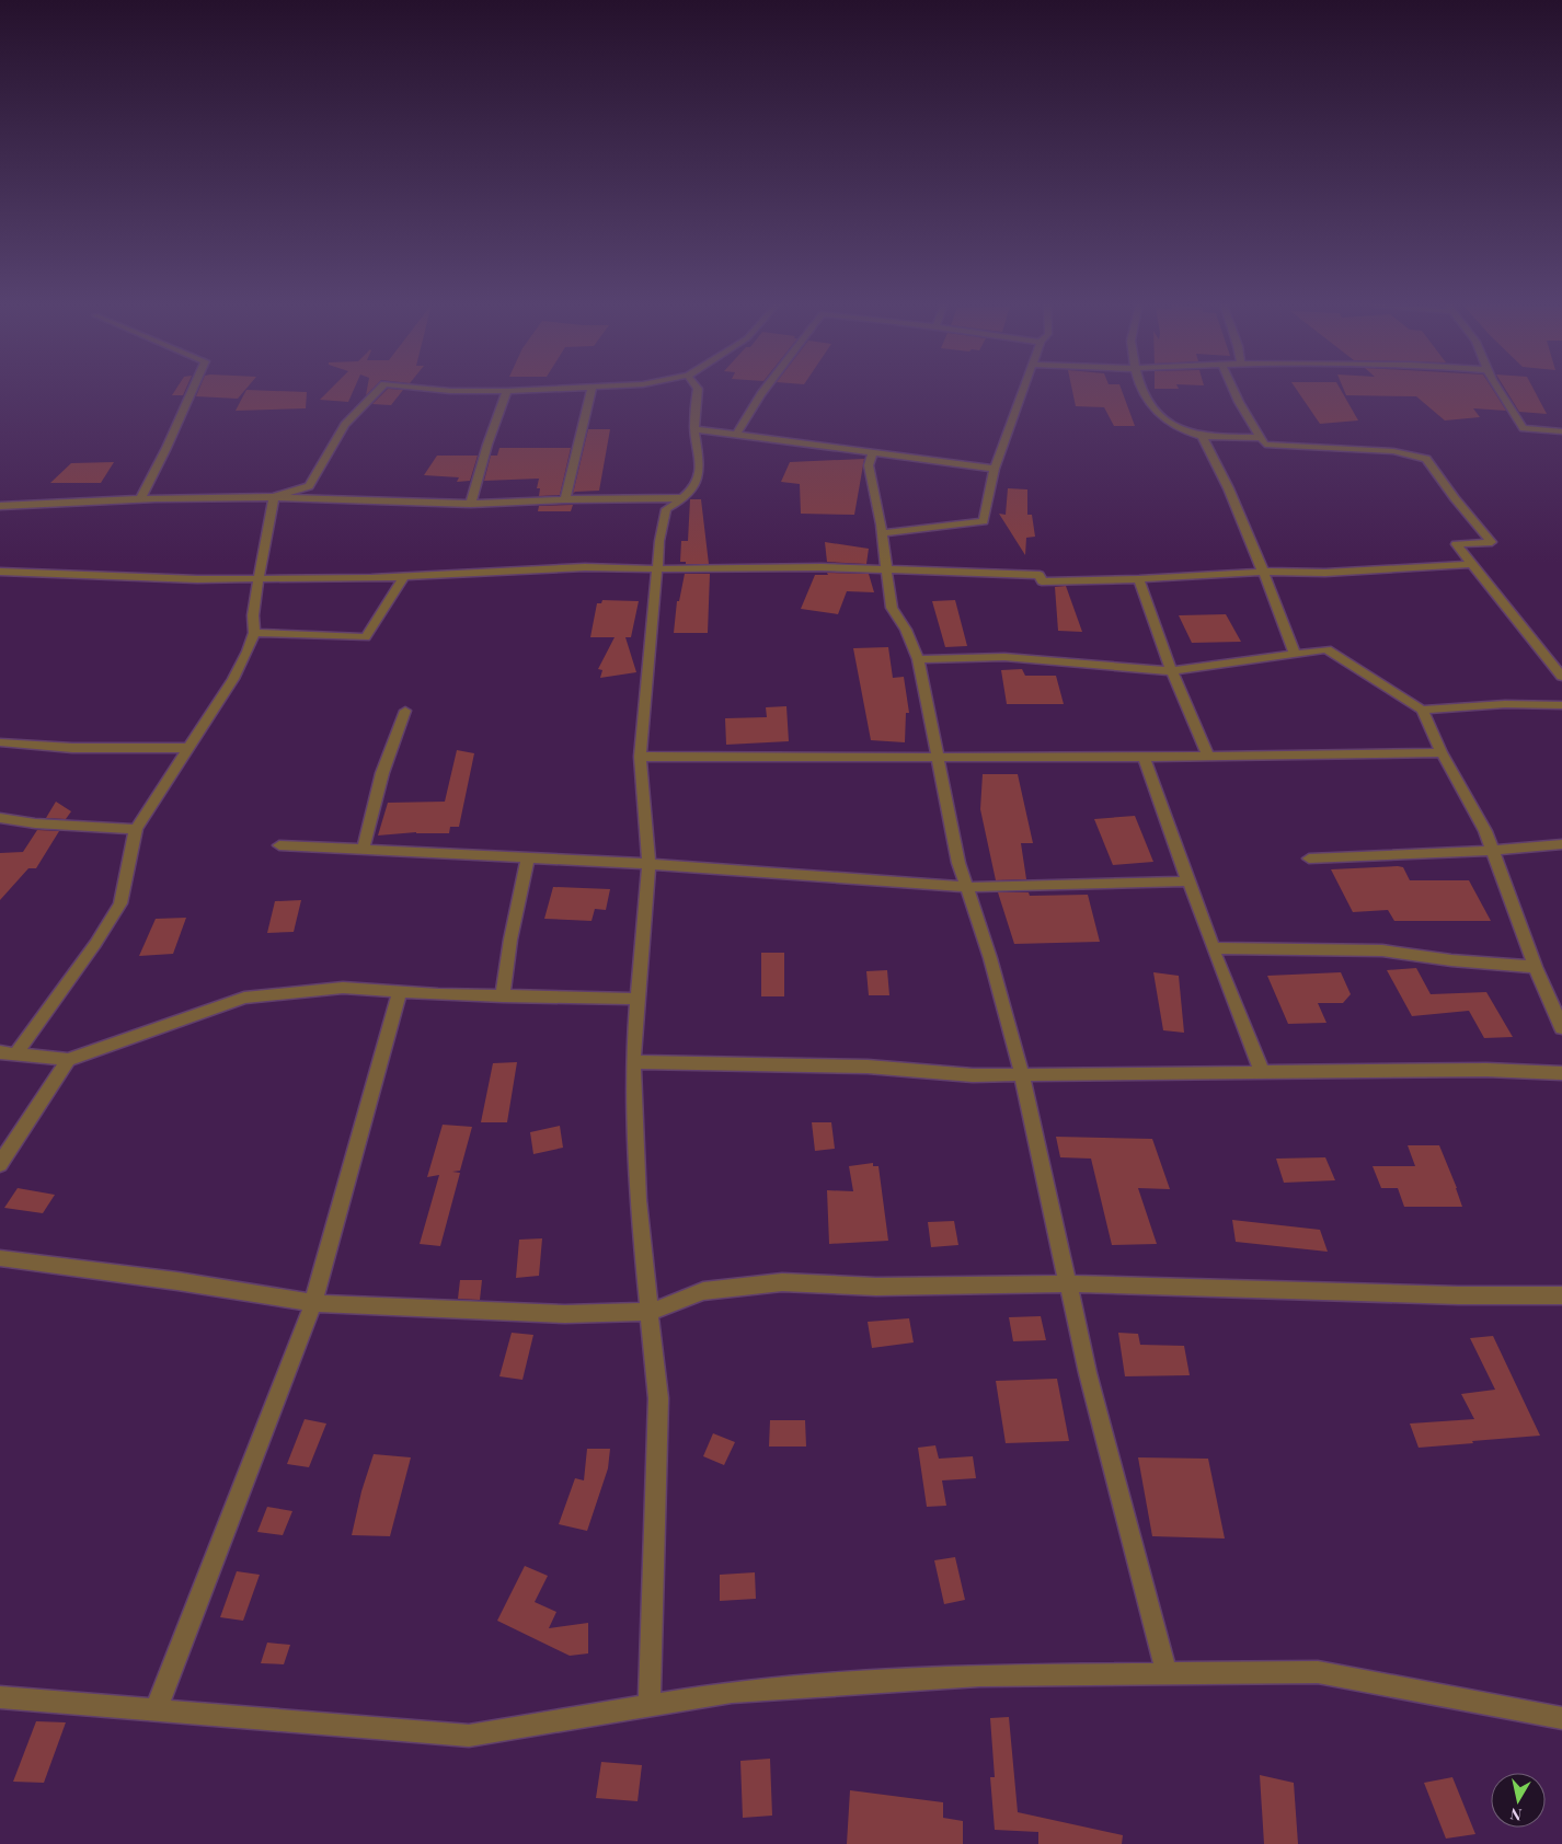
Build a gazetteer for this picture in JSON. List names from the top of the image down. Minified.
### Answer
{"north":"bottom"}
